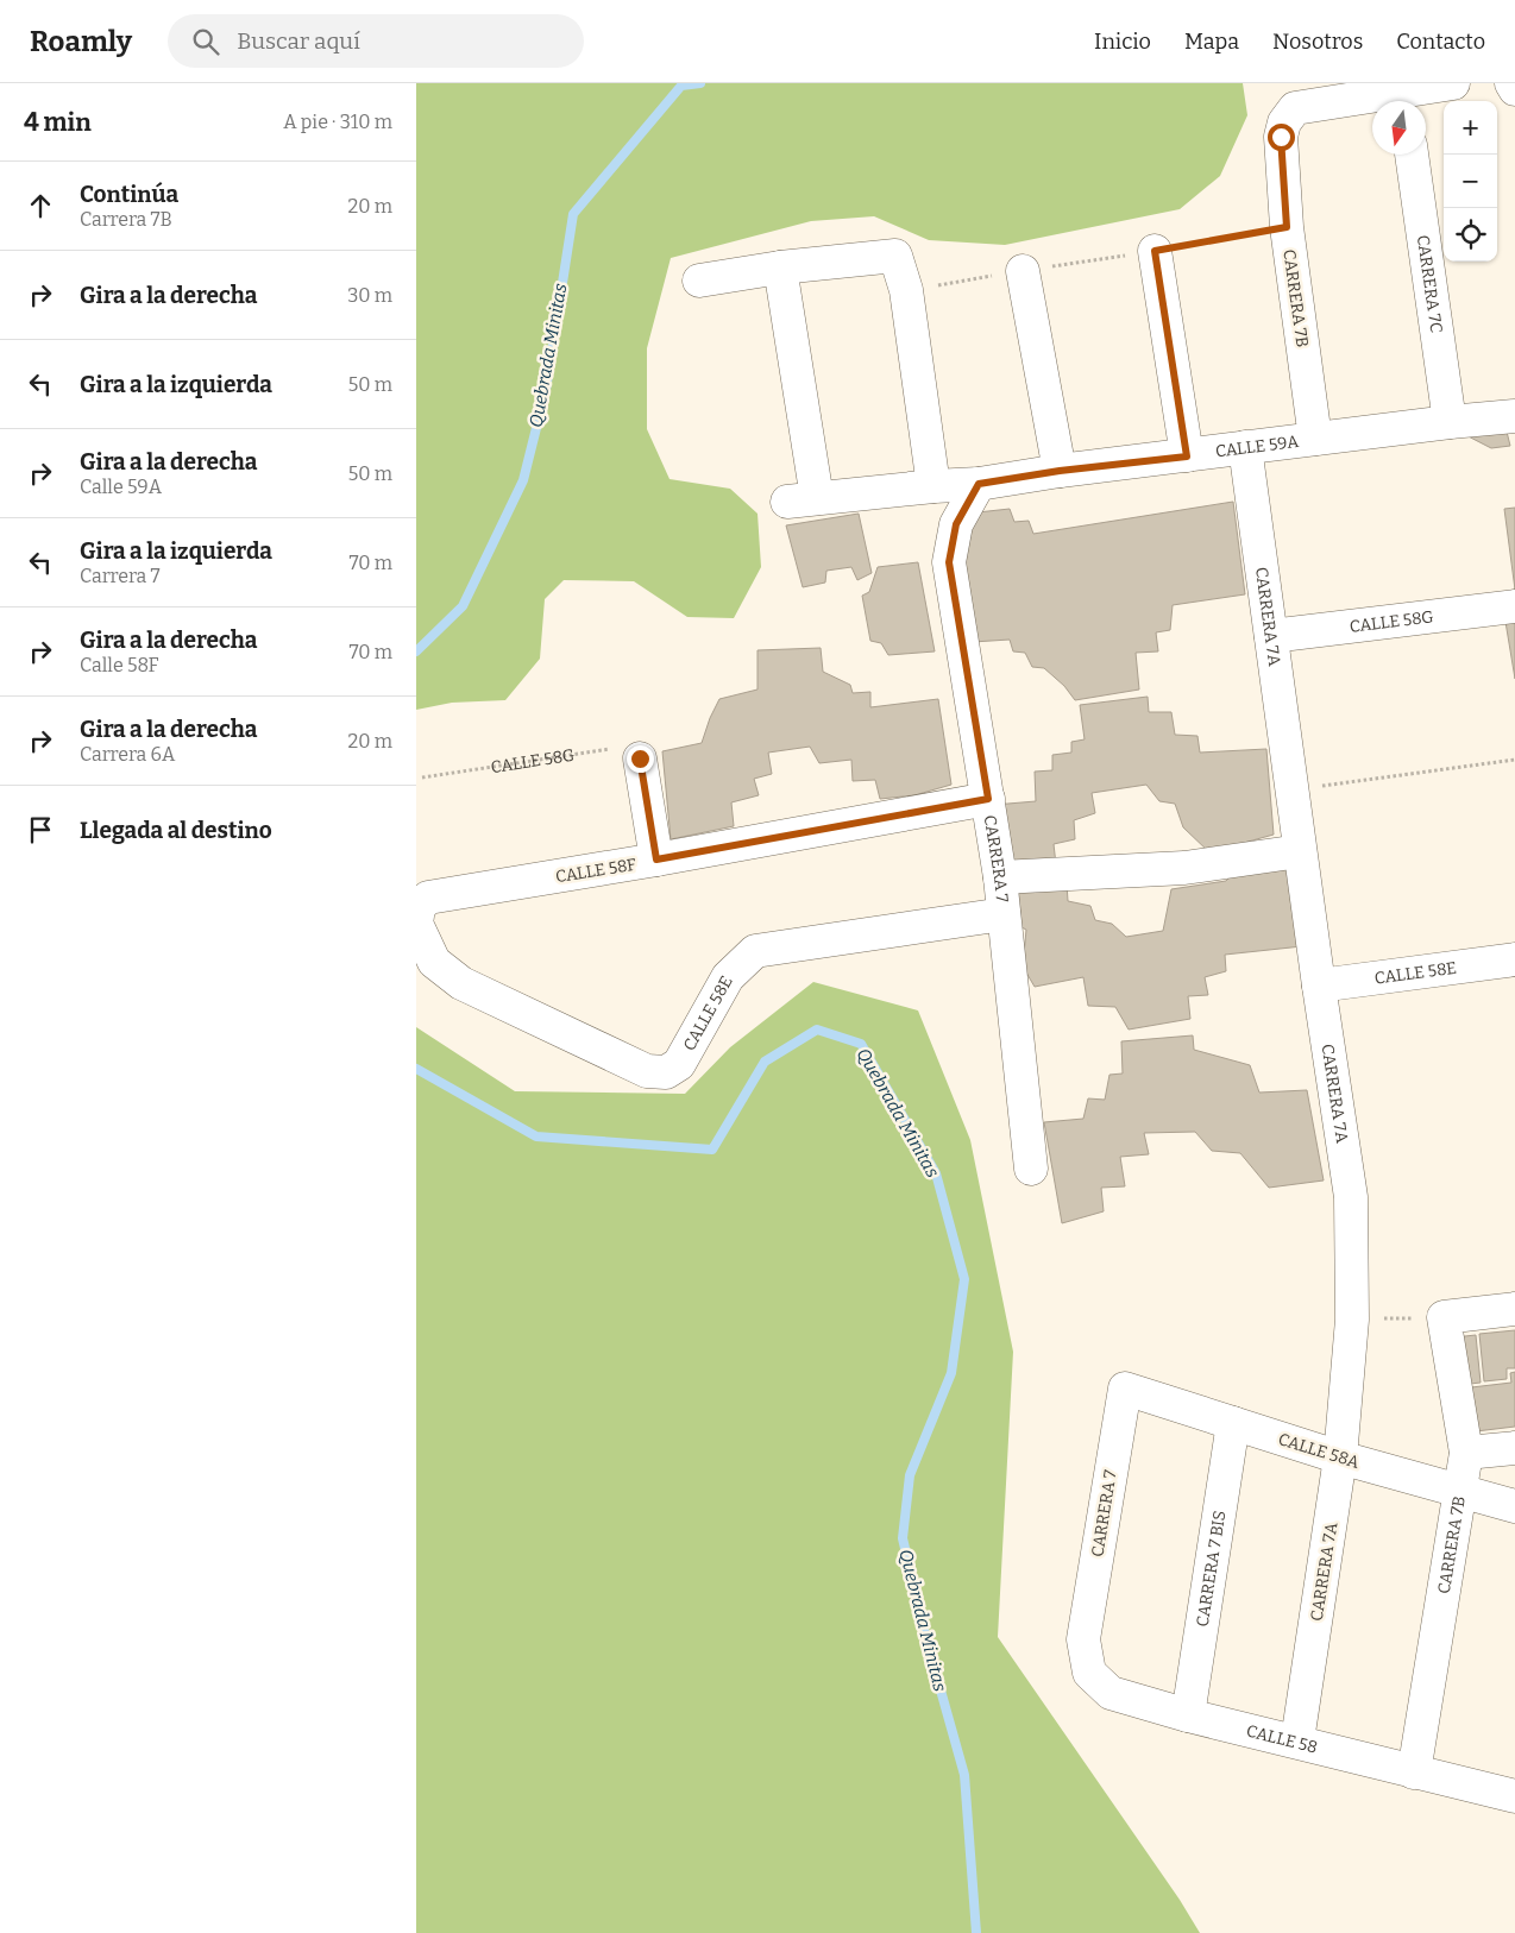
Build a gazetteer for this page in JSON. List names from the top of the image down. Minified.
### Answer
{"streets":{"street":["CARRERA 7C","CARRERA 7B","CALLE 59A","CARRERA 7A","CALLE 58G","CARRERA 7","CALLE 58F","CALLE 58E","CALLE 58A","CARRERA 7 BIS","CALLE 58"]},"crossings":[["CARRERA 7C","CALLE 59A"],["CARRERA 7B","CALLE 59A"],["CARRERA 7B","CALLE 58A"],["CARRERA 7B","CALLE 58"],["CALLE 59A","CARRERA 7A"],["CALLE 59A","CARRERA 7"],["CARRERA 7A","CALLE 58G"],["CARRERA 7A","CALLE 58E"],["CARRERA 7A","CALLE 58A"],["CARRERA 7A","CALLE 58"],["CARRERA 7","CALLE 58F"],["CARRERA 7","CALLE 58E"],["CARRERA 7","CALLE 58A"],["CARRERA 7","CALLE 58"],["CALLE 58F","CALLE 58E"],["CALLE 58A","CARRERA 7 BIS"],["CARRERA 7 BIS","CALLE 58"]],"water":["Quebrada Minitas"],"north":"bottom","page":{"header":"Roamly","search":"Buscar aquí","nav":["Inicio","Mapa","Nosotros","Contacto"],"heading":["4 min","A pie · 310 m"],"map_buttons":["+","−"],"list":[["Continúa","Carrera 7B","20 m"],["Gira a la derecha","30 m"],["Gira a la izquierda","50 m"],["Gira a la derecha","Calle 59A","50 m"],["Gira a la izquierda","Carrera 7","70 m"],["Gira a la derecha","Calle 58F","70 m"],["Gira a la derecha","Carrera 6A","20 m"],"Llegada al destino"]}}
